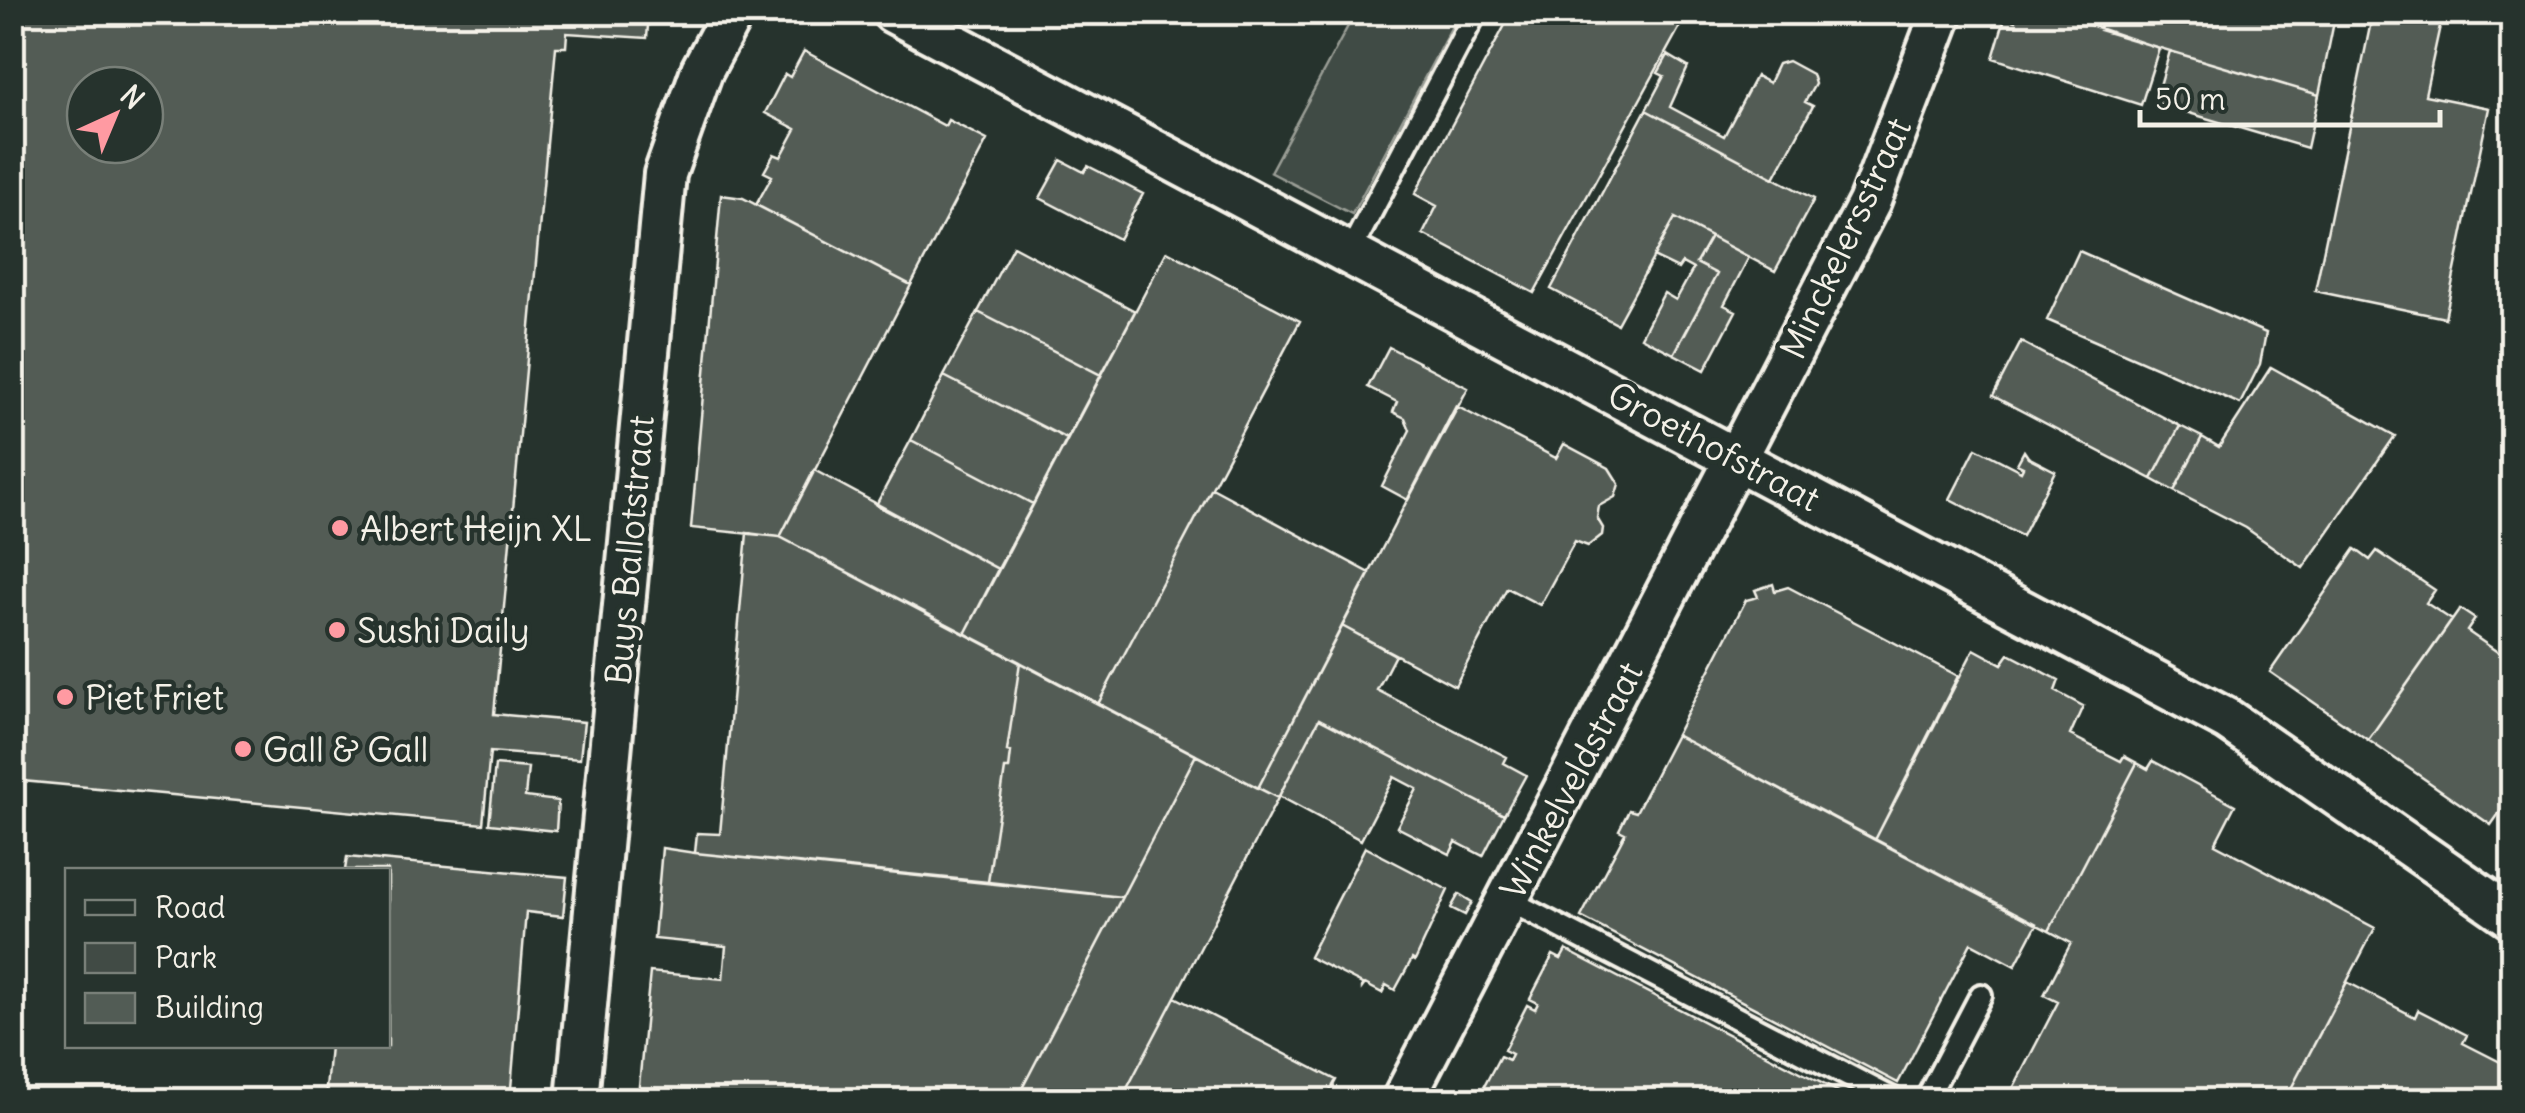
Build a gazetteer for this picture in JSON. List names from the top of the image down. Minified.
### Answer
{"streets":{"street":["Minckelersstraat","Groethofstraat","Buys Ballotstraat","Winkelveldstraat"]},"crossings":[["Minckelersstraat","Groethofstraat"],["Minckelersstraat","Winkelveldstraat"],["Groethofstraat","Winkelveldstraat"]],"places":["Albert Heijn XL","Sushi Daily","Piet Friet","Gall & Gall"],"legend":["Road","Park","Building"],"scale_bar":"50 m","north":"top right"}
